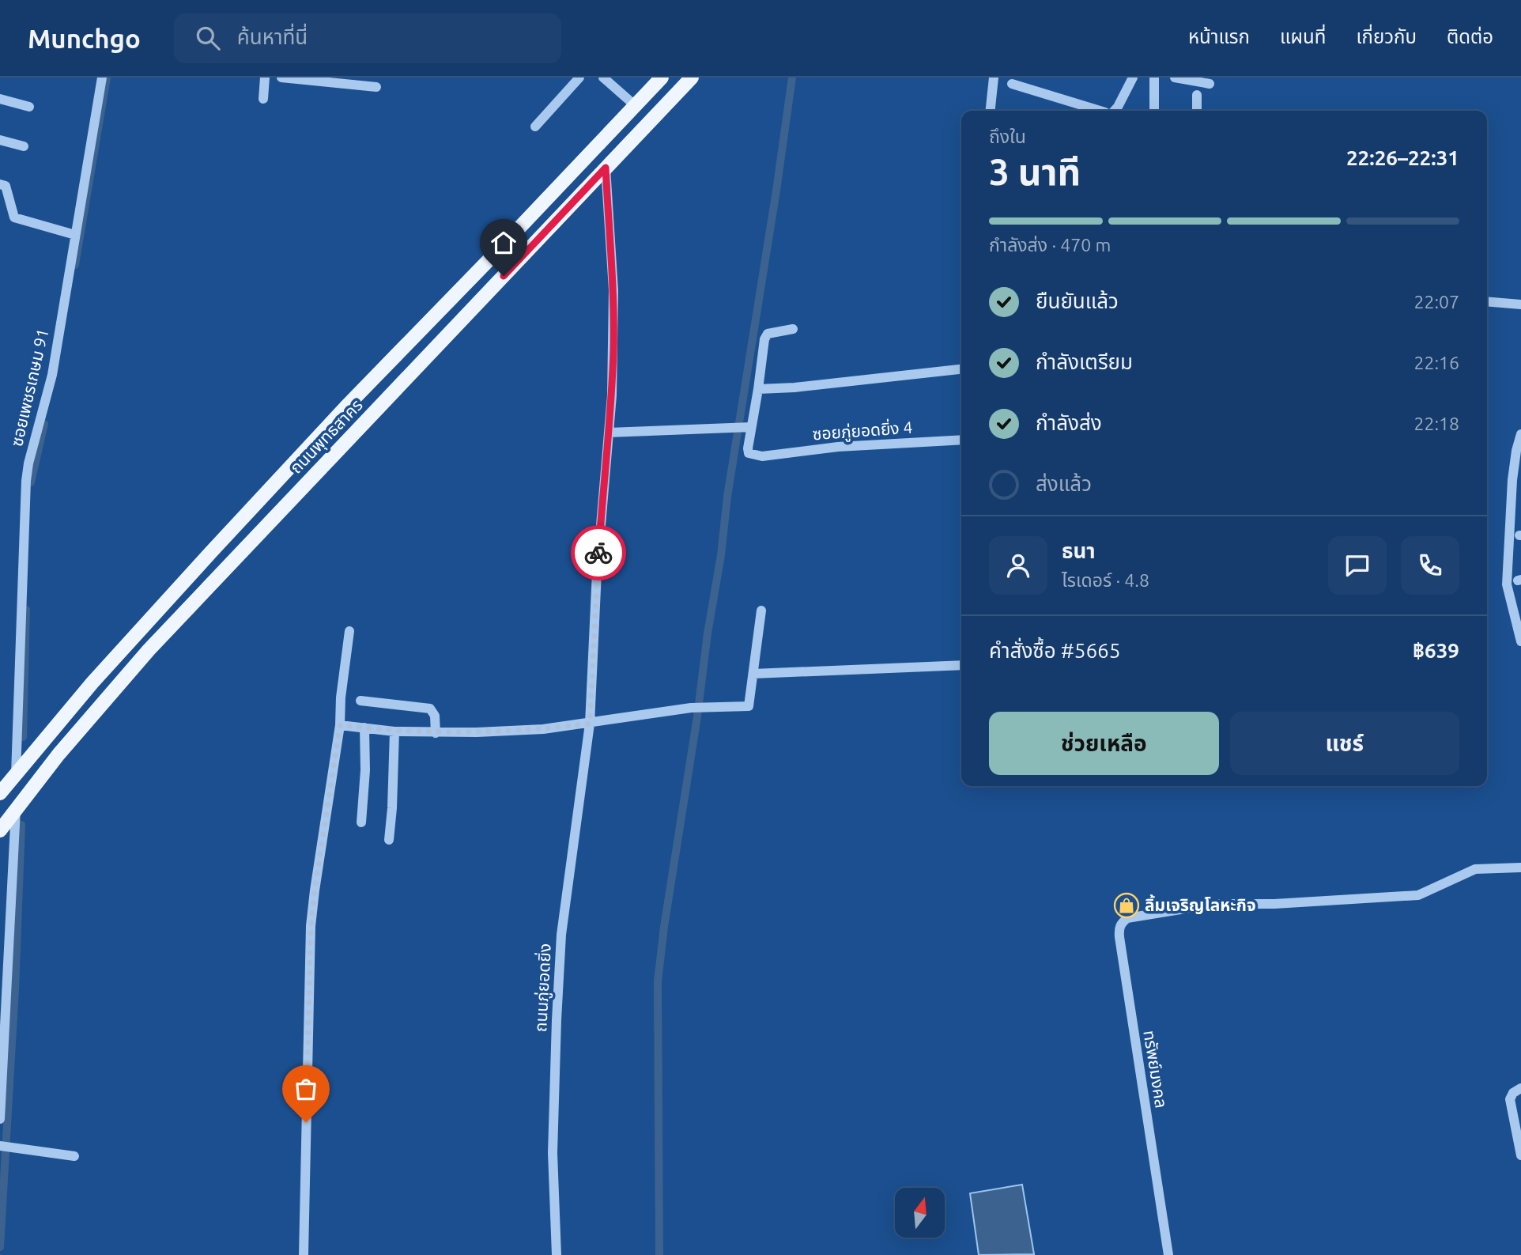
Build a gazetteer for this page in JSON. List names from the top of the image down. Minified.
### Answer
{"streets":{"main road":["ถนนพุทธสาคร"],"street":["ซอยเพชรเกษม 91","ซอยภู่ยอดยิ่ง 4","ถนนภู่ยอดยิ่ง","ทรัพย์มงคล"]},"crossings":[["ซอยเพชรเกษม 91","ถนนพุทธสาคร"],["ถนนพุทธสาคร","ถนนภู่ยอดยิ่ง"]],"places":{"shop":["ลิ้มเจริญโลหะกิจ"]},"north":"top","page":{"header":"Munchgo","search":"ค้นหาที่นี่","nav":["หน้าแรก","แผนที่","เกี่ยวกับ","ติดต่อ"],"heading":["3 นาที","ถึงใน","22:26–22:31"],"panel":["ธนา","ไรเดอร์ · 4.8","คำสั่งซื้อ #5665","฿639"],"bar":"กำลังส่ง · 470 m","list":[["ยืนยันแล้ว","22:07"],["กำลังเตรียม","22:16"],["กำลังส่ง","22:18"],"ส่งแล้ว"],"buttons":["ช่วยเหลือ","แชร์"]}}
